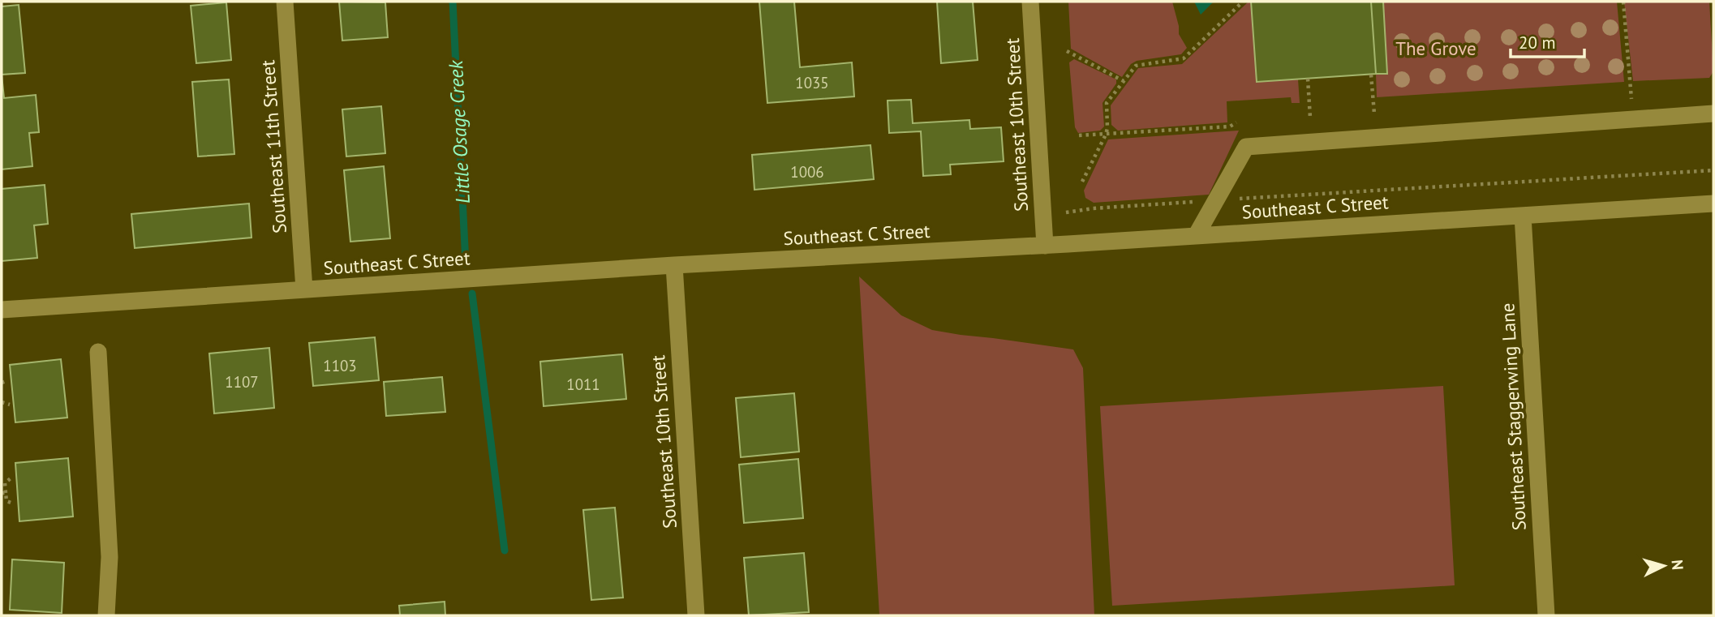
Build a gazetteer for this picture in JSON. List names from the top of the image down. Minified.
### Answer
{"streets":{"street":["Southeast 10th Street","Southeast 11th Street","Southeast C Street","Southeast Staggerwing Lane"]},"crossings":[["Southeast 10th Street","Southeast C Street"],["Southeast 11th Street","Southeast C Street"],["Southeast C Street","Southeast Staggerwing Lane"]],"water":["Little Osage Creek"],"parks":["The Grove"],"house_numbers":["1035","1006","1103","1107","1011"],"scale_bar":"20 m","north":"right"}
